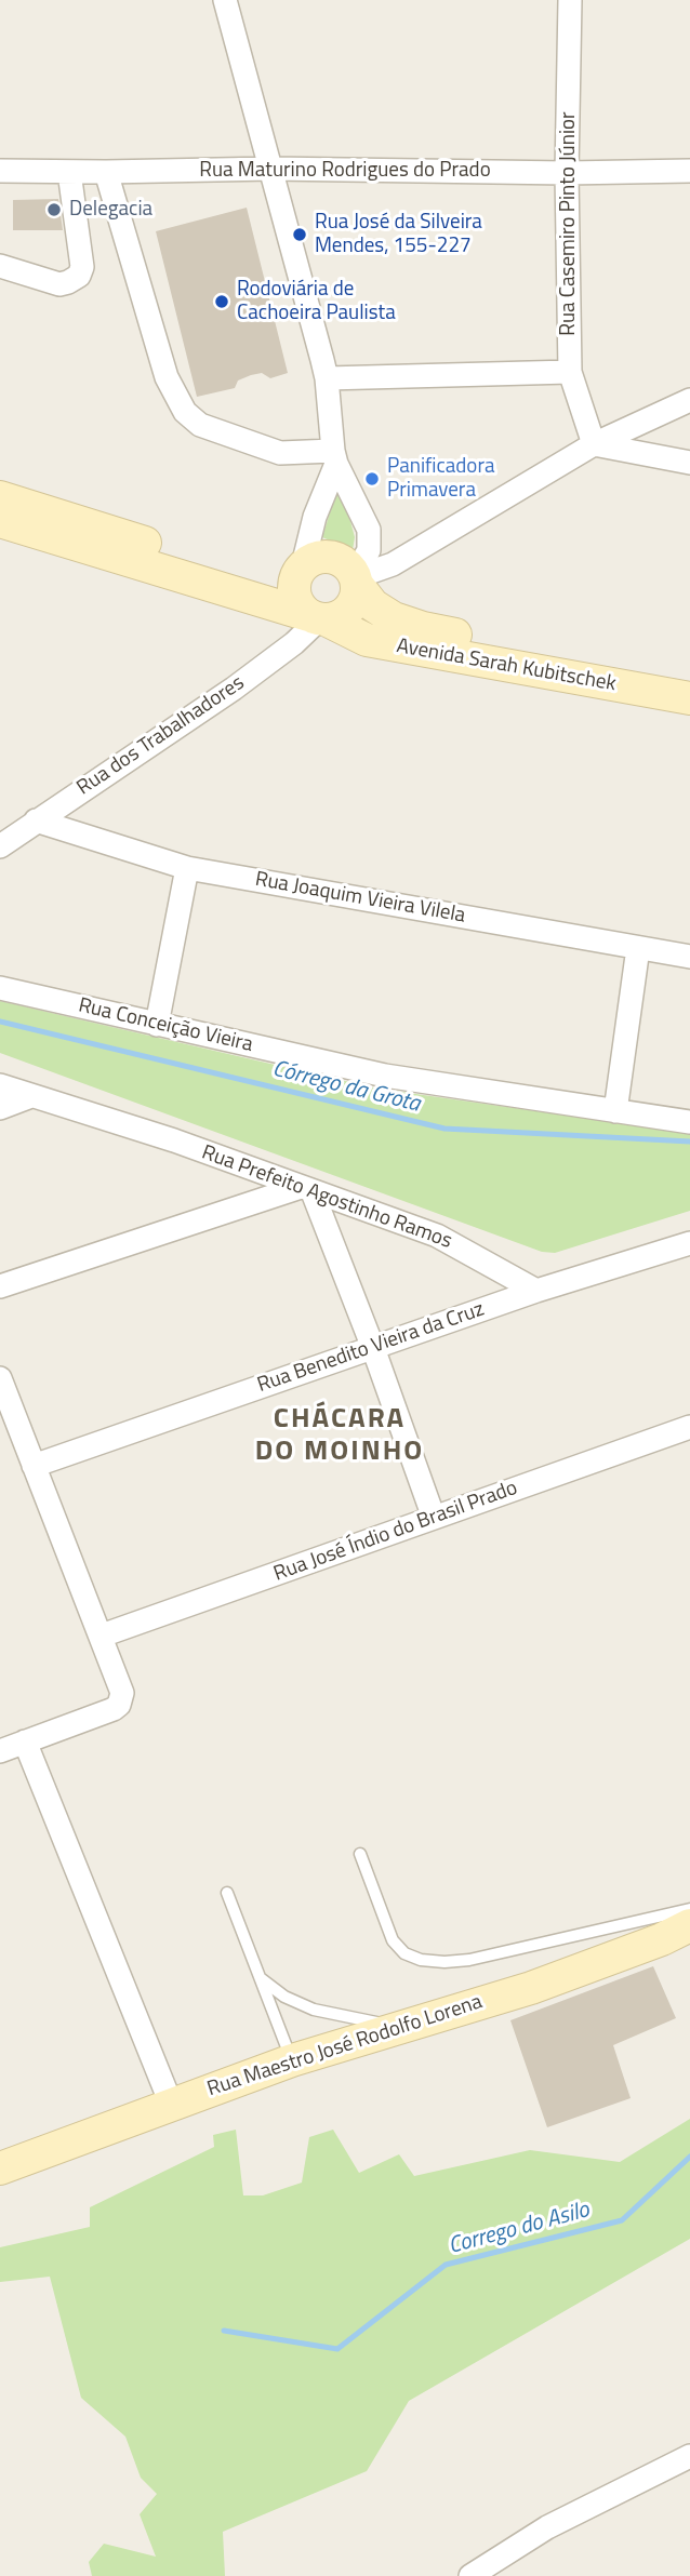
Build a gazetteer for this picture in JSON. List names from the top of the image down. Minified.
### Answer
{"streets":{"main road":["Avenida Sarah Kubitschek","Rua Maestro José Rodolfo Lorena"],"street":["Rua Maturino Rodrigues do Prado","Rua Casemiro Pinto Júnior","Rua dos Trabalhadores","Rua Joaquim Vieira Vilela","Rua Conceição Vieira","Rua Prefeito Agostinho Ramos","Rua Benedito Vieira da Cruz","Rua José Índio do Brasil Prado"]},"crossings":[["Rua Maturino Rodrigues do Prado","Rua Casemiro Pinto Júnior"],["Avenida Sarah Kubitschek","Rua dos Trabalhadores"],["Rua dos Trabalhadores","Rua Joaquim Vieira Vilela"],["Rua Prefeito Agostinho Ramos","Rua Benedito Vieira da Cruz"]],"districts":["CHÁCARA DO MOINHO"],"water":["Córrego da Grota","Corrego do Asilo"],"places":["Delegacia","Rua José da Silveira Mendes, 155-227","Rodoviária de Cachoeira Paulista","Panificadora Primavera"]}
